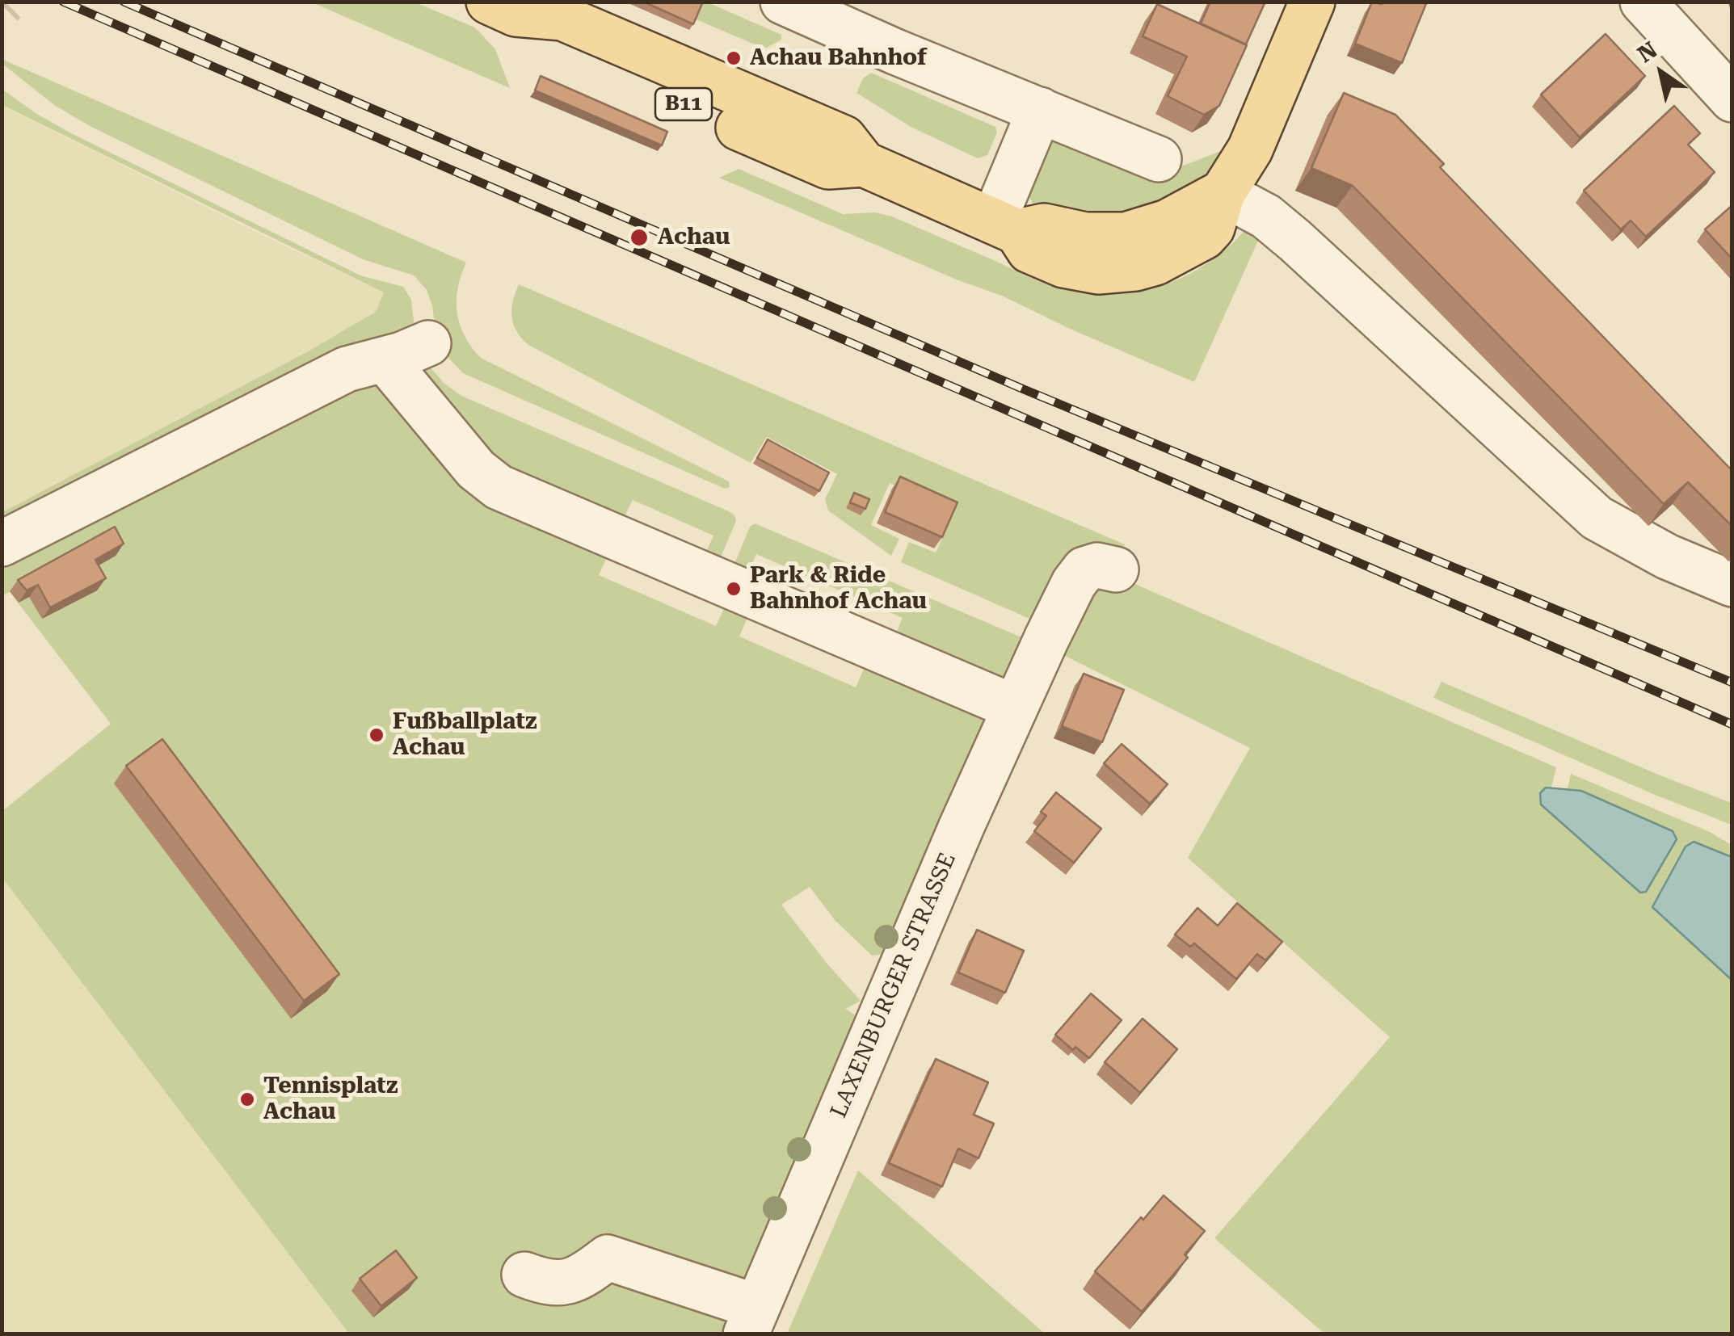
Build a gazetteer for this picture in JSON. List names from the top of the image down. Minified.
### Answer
{"streets":{"main road":["B11"],"street":["LAXENBURGER STRASSE"]},"places":["Achau Bahnhof","Achau","Park & Ride Bahnhof Achau","Fußballplatz Achau","Tennisplatz Achau"],"north":"top left"}
